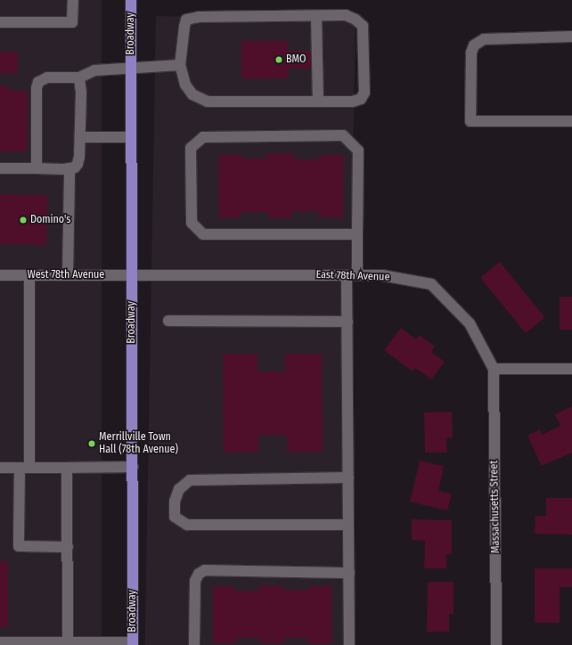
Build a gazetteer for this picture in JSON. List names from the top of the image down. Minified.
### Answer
{"streets":{"main road":["Broadway"],"street":["West 78th Avenue","East 78th Avenue","Massachusetts Street"]},"crossings":[["Broadway","West 78th Avenue"],["Broadway","East 78th Avenue"],["West 78th Avenue","East 78th Avenue"],["East 78th Avenue","Massachusetts Street"]],"places":["BMO","Domino's","Merrillville Town Hall (78th Avenue)"]}
